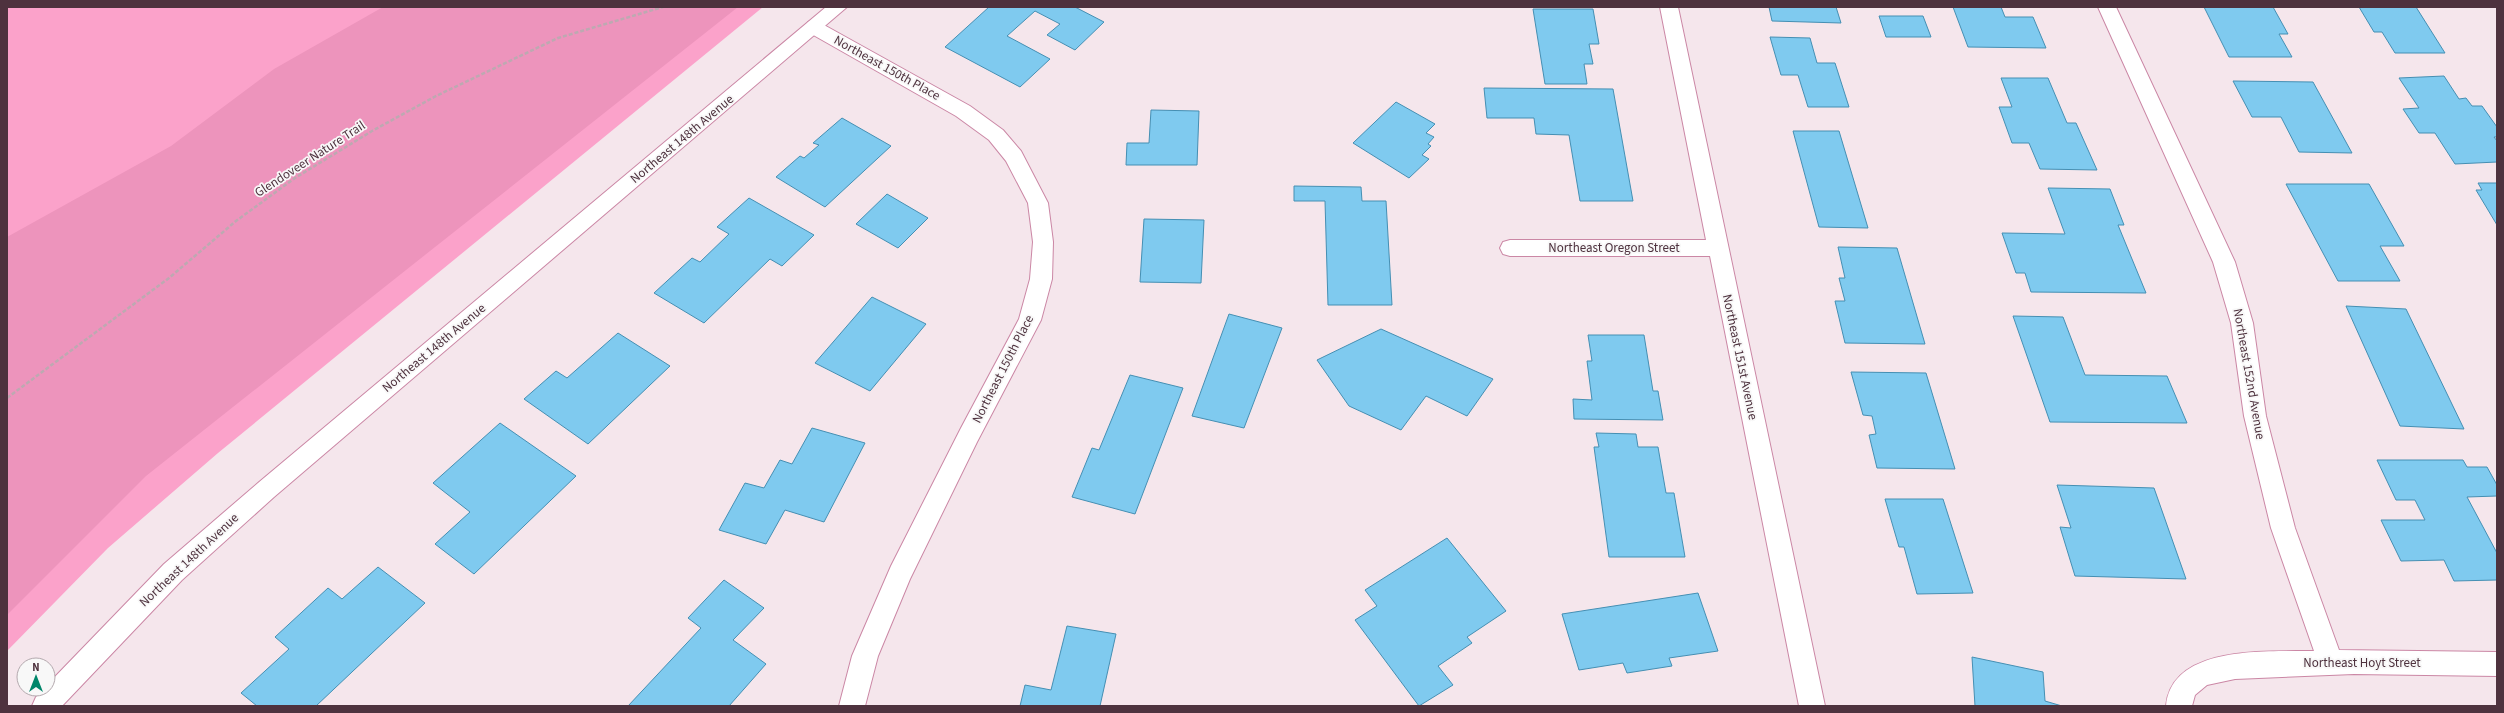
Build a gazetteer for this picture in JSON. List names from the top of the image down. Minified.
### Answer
{"streets":{"street":["Northeast 150th Place","Northeast 148th Avenue","Northeast Oregon Street","Northeast 151st Avenue","Northeast 152nd Avenue","Northeast Hoyt Street"],"path":["Glendoveer Nature Trail"]},"crossings":[["Northeast 150th Place","Northeast 148th Avenue"],["Northeast Oregon Street","Northeast 151st Avenue"],["Northeast 152nd Avenue","Northeast Hoyt Street"]],"north":"top"}
